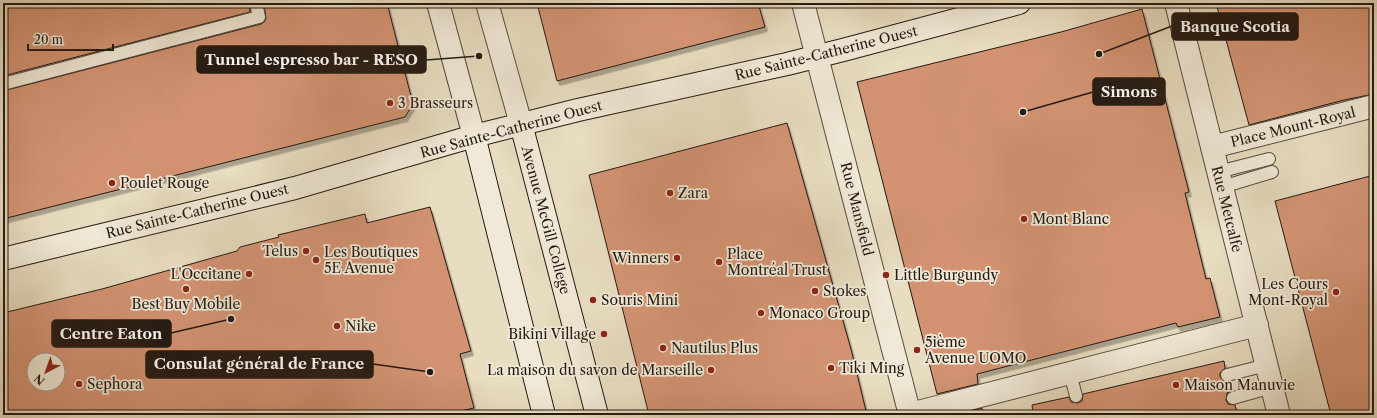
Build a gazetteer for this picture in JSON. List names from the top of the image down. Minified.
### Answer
{"streets":{"street":["Rue Sainte-Catherine Ouest","Place Mount-Royal","Rue Mansfield","Rue Metcalfe","Avenue McGill College"]},"crossings":[["Rue Sainte-Catherine Ouest","Rue Mansfield"],["Rue Sainte-Catherine Ouest","Avenue McGill College"],["Place Mount-Royal","Rue Metcalfe"]],"places":["Banque Scotia","Tunnel espresso bar - RESO","3 Brasseurs","Simons","Poulet Rouge","Zara","Mont Blanc","Telus","Winners","Les Boutiques 5E Avenue","Place Montréal Trust","L'Occitane","Little Burgundy","Best Buy Mobile","Stokes","Les Cours Mont-Royal","Souris Mini","Monaco Group","Centre Eaton","Nike","Bikini Village","Nautilus Plus","5ième Avenue UOMO","Tiki Ming","La maison du savon de Marseille","Consulat général de France","Sephora","Maison Manuvie"],"scale_bar":"20 m","north":"bottom left"}
